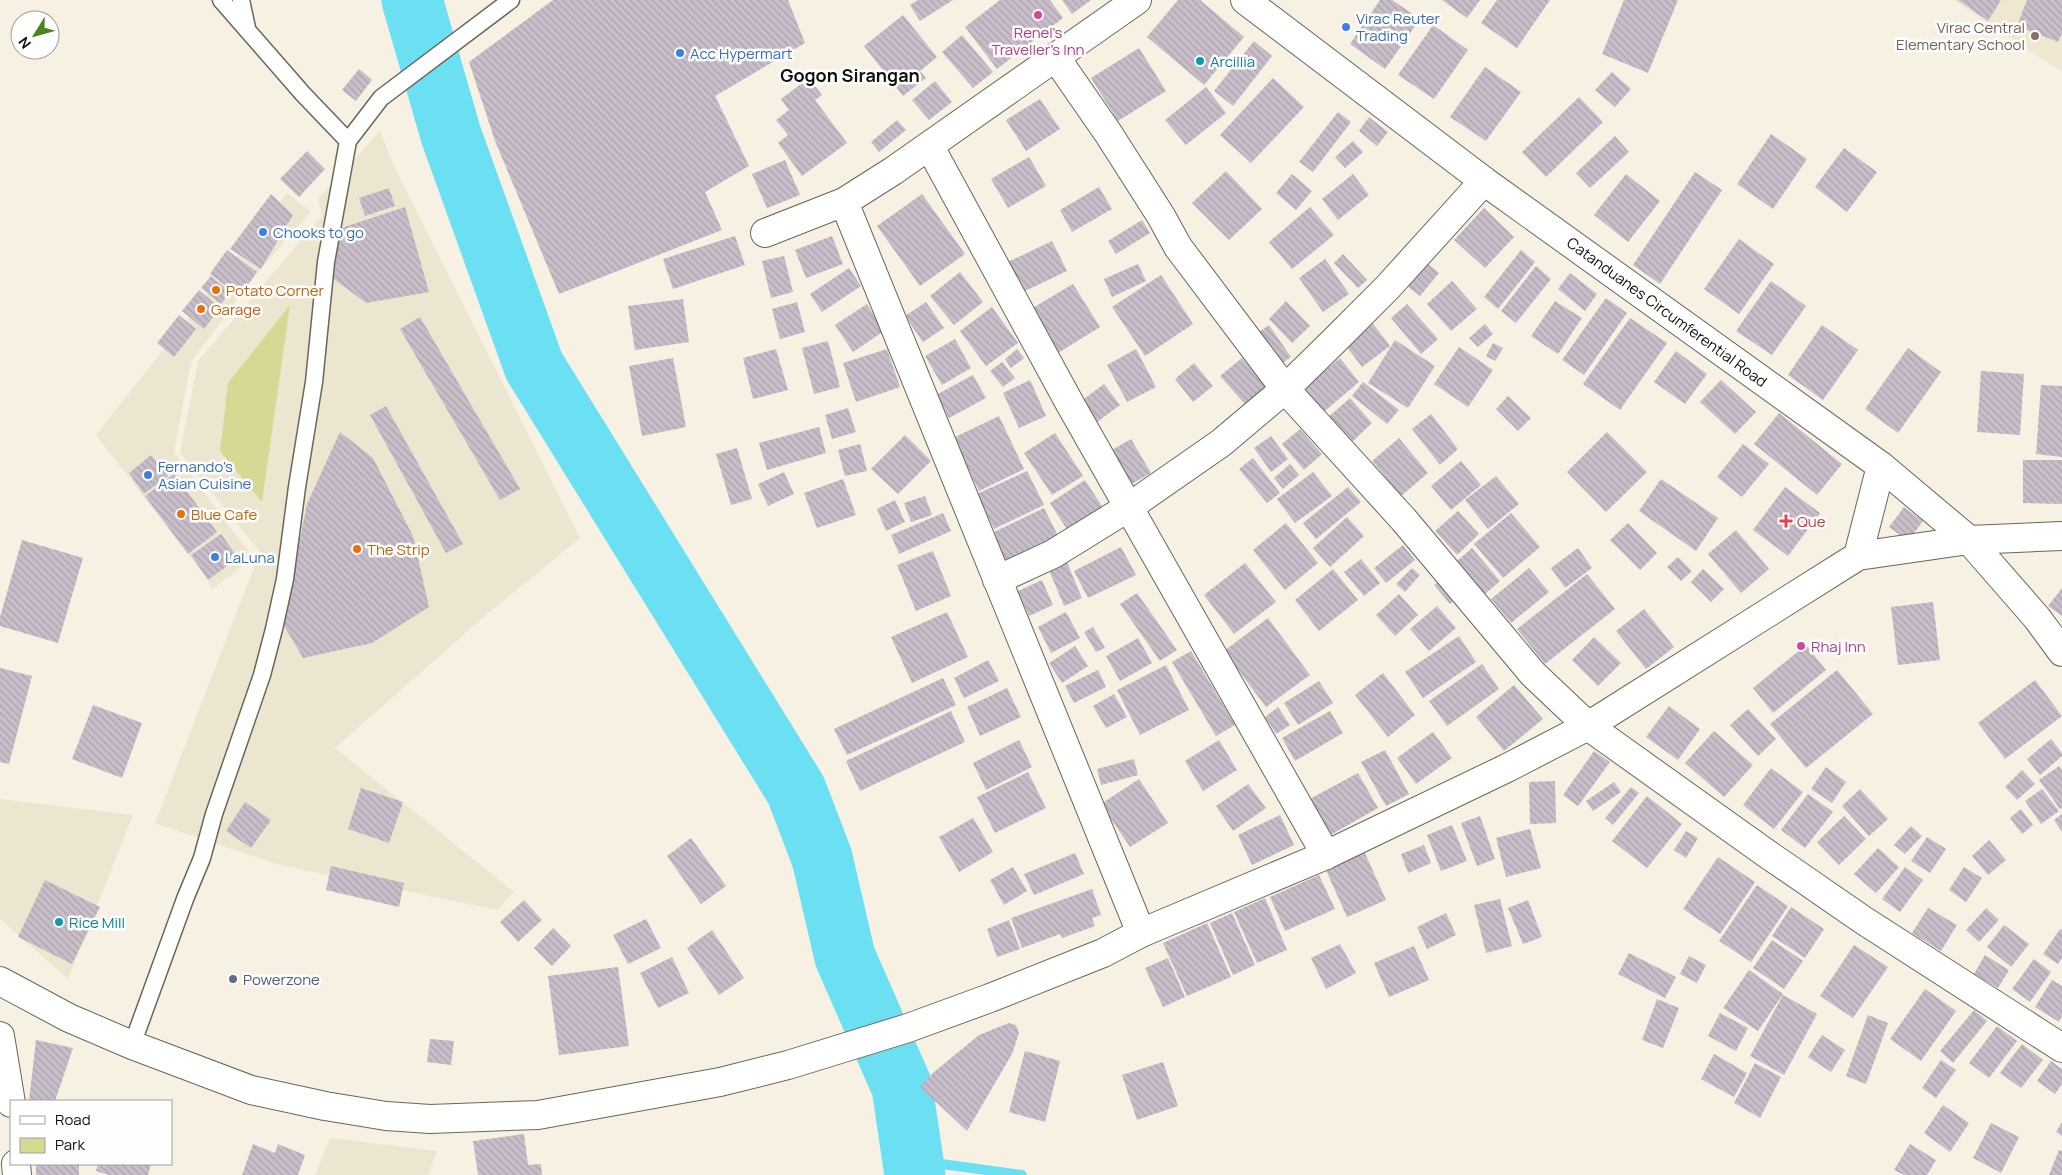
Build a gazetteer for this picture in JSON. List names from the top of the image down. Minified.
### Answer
{"streets":{"street":["Catanduanes Circumferential Road"]},"districts":["Gogon Sirangan"],"places":{"other":["Renel's Traveller's Inn","Virac Reuter Trading","Virac Central Elementary School","Acc Hypermart","Arcillia","Chooks to go","Potato Corner","Garage","Fernando's Asian Cuisine","Blue Cafe","The Strip","LaLuna","Rhaj Inn","Rice Mill","Powerzone"],"health":["Que"]},"legend":["Road","Park"],"north":"bottom left"}
